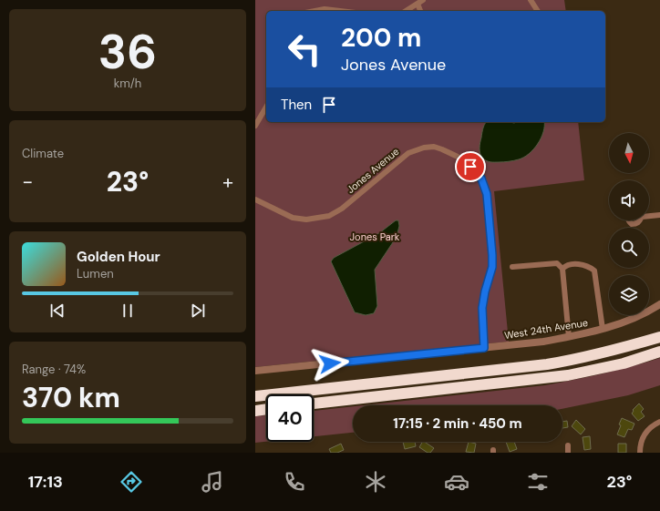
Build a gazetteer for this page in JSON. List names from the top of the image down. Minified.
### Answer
{"streets":{"street":["Jones Avenue","West 24th Avenue"]},"crossings":[["Jones Avenue","West 24th Avenue"]],"parks":["Jones Park"],"north":"bottom","page":{"tile":[["36","km/h"],"Climate",["Range · 74%","370 km"]],"turn":["200 m","Jones Avenue"],"then":"Then","heat":["−","23°","+"],"song":["Golden Hour","Lumen"],"limit":"40","trip":"17:15 · 2 min · 450 m","tabs":["17:13","23°"]}}
